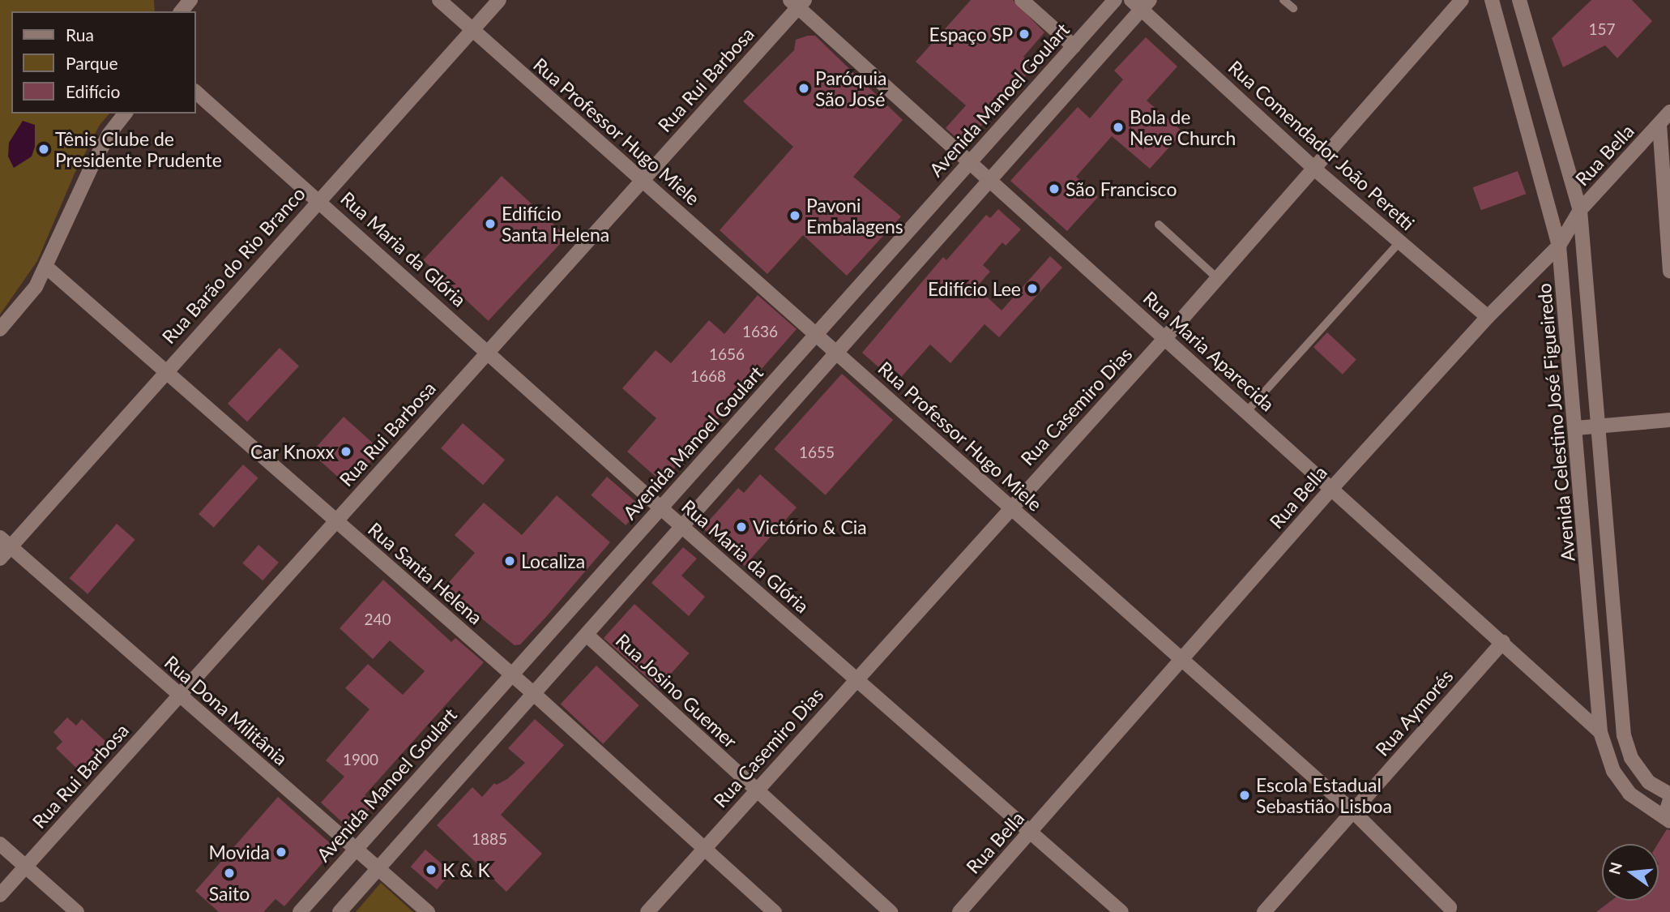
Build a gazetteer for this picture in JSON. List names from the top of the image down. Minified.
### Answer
{"streets":{"street":["Rua Rui Barbosa","Avenida Manoel Goulart","Rua Professor Hugo Miele","Rua Comendador João Peretti","Rua Bella","Rua Maria da Glória","Rua Barão do Rio Branco","Rua Maria Aparecida","Rua Casemiro Dias","Avenida Celestino José Figueiredo","Rua Santa Helena","Rua Josino Guemer","Rua Dona Militânia","Rua Aymorés"]},"crossings":[["Rua Rui Barbosa","Rua Professor Hugo Miele"],["Rua Rui Barbosa","Rua Maria da Glória"],["Rua Rui Barbosa","Rua Maria Aparecida"],["Rua Rui Barbosa","Rua Santa Helena"],["Rua Rui Barbosa","Rua Dona Militânia"],["Avenida Manoel Goulart","Rua Professor Hugo Miele"],["Avenida Manoel Goulart","Rua Maria da Glória"],["Avenida Manoel Goulart","Rua Maria Aparecida"],["Avenida Manoel Goulart","Rua Santa Helena"],["Avenida Manoel Goulart","Rua Dona Militânia"],["Rua Professor Hugo Miele","Rua Bella"],["Rua Professor Hugo Miele","Rua Barão do Rio Branco"],["Rua Professor Hugo Miele","Rua Casemiro Dias"],["Rua Professor Hugo Miele","Rua Aymorés"],["Rua Comendador João Peretti","Rua Bella"],["Rua Comendador João Peretti","Rua Casemiro Dias"],["Rua Bella","Rua Maria da Glória"],["Rua Bella","Rua Maria Aparecida"],["Rua Bella","Avenida Celestino José Figueiredo"],["Rua Maria da Glória","Rua Barão do Rio Branco"],["Rua Maria da Glória","Rua Casemiro Dias"],["Rua Barão do Rio Branco","Rua Santa Helena"],["Rua Barão do Rio Branco","Rua Dona Militânia"],["Rua Maria Aparecida","Rua Casemiro Dias"],["Rua Maria Aparecida","Avenida Celestino José Figueiredo"],["Rua Maria Aparecida","Rua Aymorés"],["Rua Casemiro Dias","Rua Santa Helena"],["Rua Casemiro Dias","Rua Josino Guemer"]],"places":["Espaço SP","Paróquia São José","Bola de Neve Church","Tênis Clube de Presidente Prudente","São Francisco","Pavoni Embalagens","Edifício Santa Helena","Edifício Lee","Car Knoxx","Victório & Cia","Localiza","Escola Estadual Sebastião Lisboa","Movida","K & K","Saito"],"house_numbers":["157","1636","1656","1668","1655","240","1900","1885"],"legend":["Rua","Parque","Edifício"],"north":"left"}
